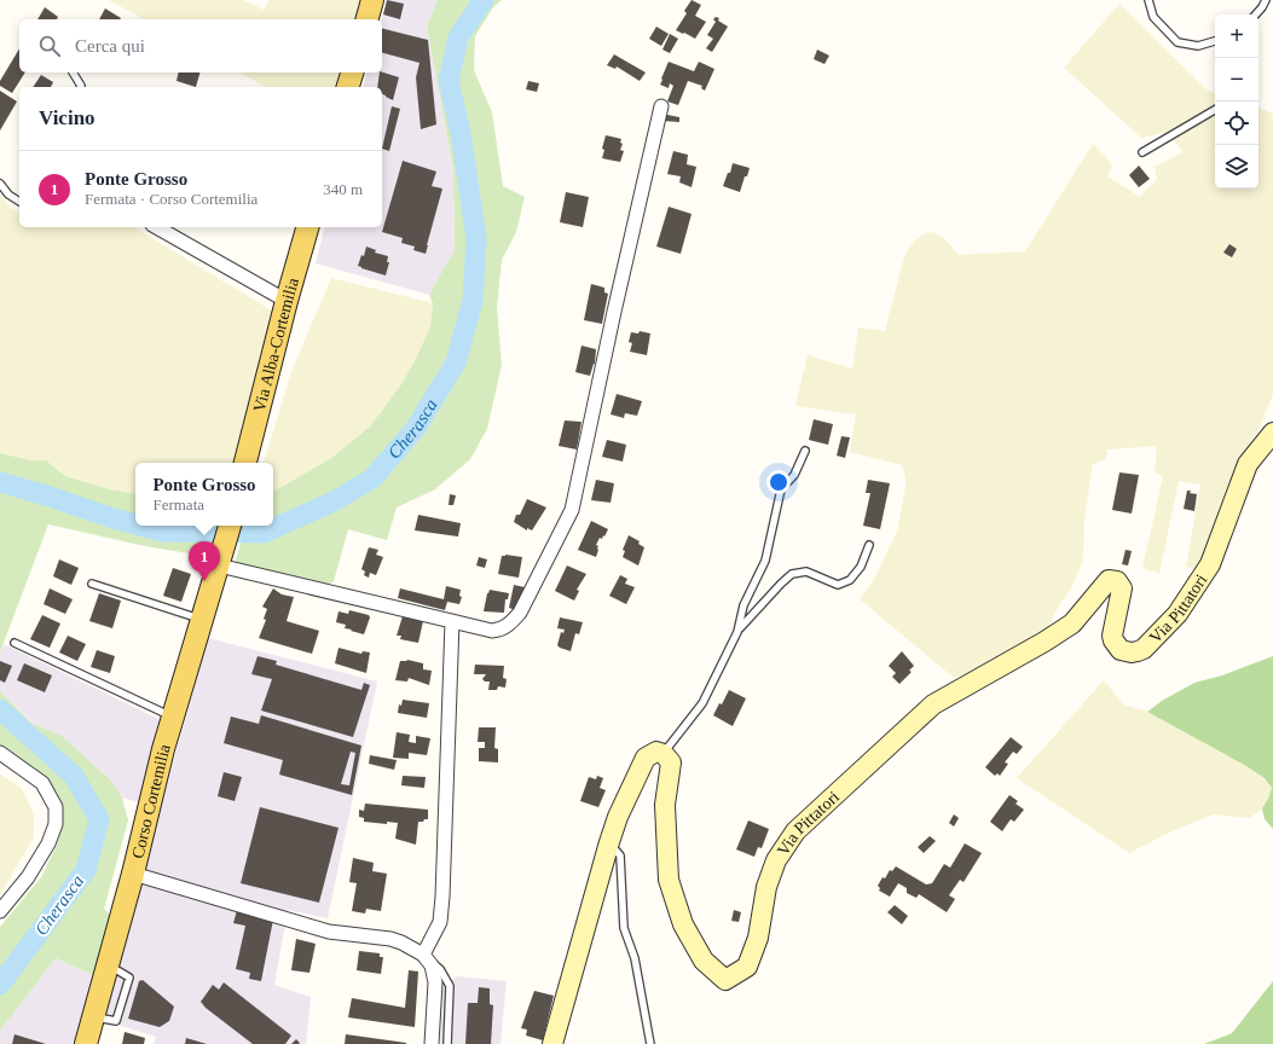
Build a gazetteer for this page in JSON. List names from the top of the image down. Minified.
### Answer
{"streets":{"main road":["Via Alba-Cortemilia","Corso Cortemilia"],"street":["Via Pittatori"]},"water":["Cherasca"],"page":{"map_buttons":["+","−"],"search":"Cerca qui","heading":"Vicino","list":[{"mark":"1","name":"Ponte Grosso","note":"Fermata · Corso Cortemilia","value":"340 m"}],"popup":["Ponte Grosso","Fermata"],"pins":"1"}}
